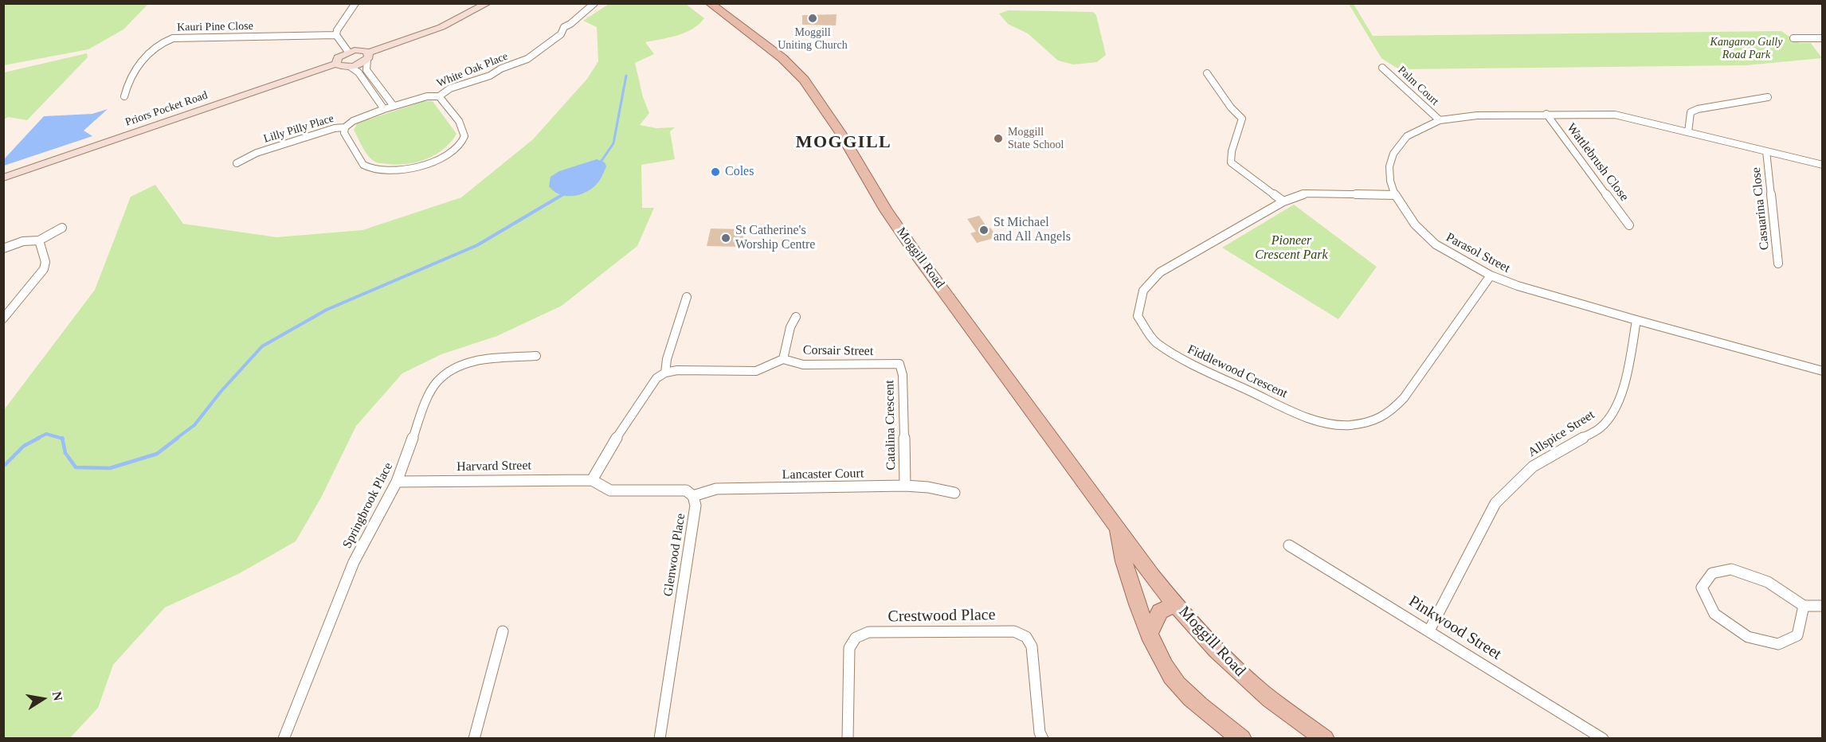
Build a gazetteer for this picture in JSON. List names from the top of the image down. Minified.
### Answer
{"streets":{"main road":["Moggill Road"],"street":["Kauri Pine Close","White Oak Place","Palm Court","Priors Pocket Road","Lilly Pilly Place","Wattlebrush Close","Casuarina Close","Parasol Street","Corsair Street","Fiddlewood Crescent","Catalina Crescent","Allspice Street","Harvard Street","Lancaster Court","Springbrook Place","Glenwood Place","Crestwood Place","Pinkwood Street"]},"crossings":[["White Oak Place","Lilly Pilly Place"],["Palm Court","Parasol Street"],["Wattlebrush Close","Parasol Street"],["Casuarina Close","Parasol Street"],["Parasol Street","Fiddlewood Crescent"],["Parasol Street","Allspice Street"],["Corsair Street","Catalina Crescent"],["Catalina Crescent","Lancaster Court"],["Allspice Street","Pinkwood Street"],["Harvard Street","Springbrook Place"],["Harvard Street","Glenwood Place"],["Lancaster Court","Glenwood Place"]],"districts":["MOGGILL"],"parks":["Kangaroo Gully Road Park","Pioneer Crescent Park"],"places":["Moggill Uniting Church","Moggill State School","Coles","St Michael and All Angels","St Catherine's Worship Centre"],"north":"right"}
